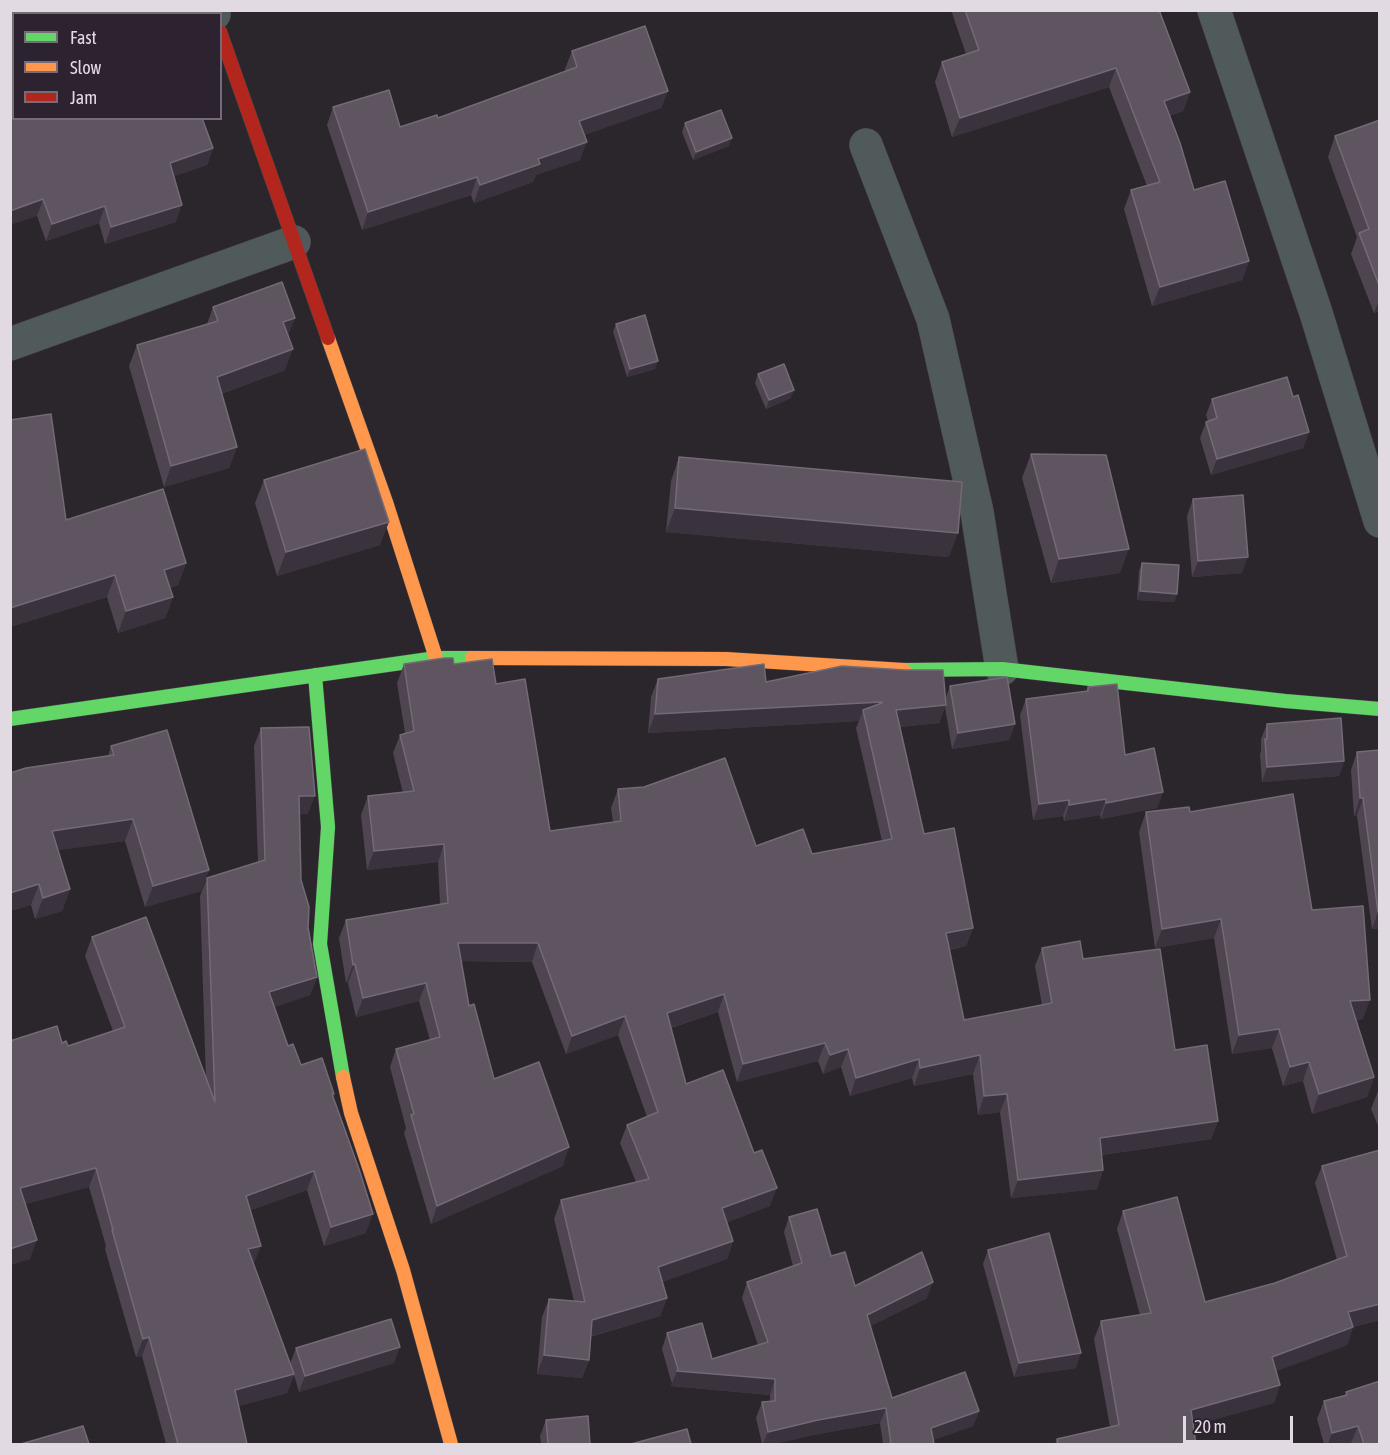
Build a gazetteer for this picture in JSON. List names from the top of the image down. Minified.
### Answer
{"legend":["Fast","Slow","Jam"],"scale_bar":"20 m"}
